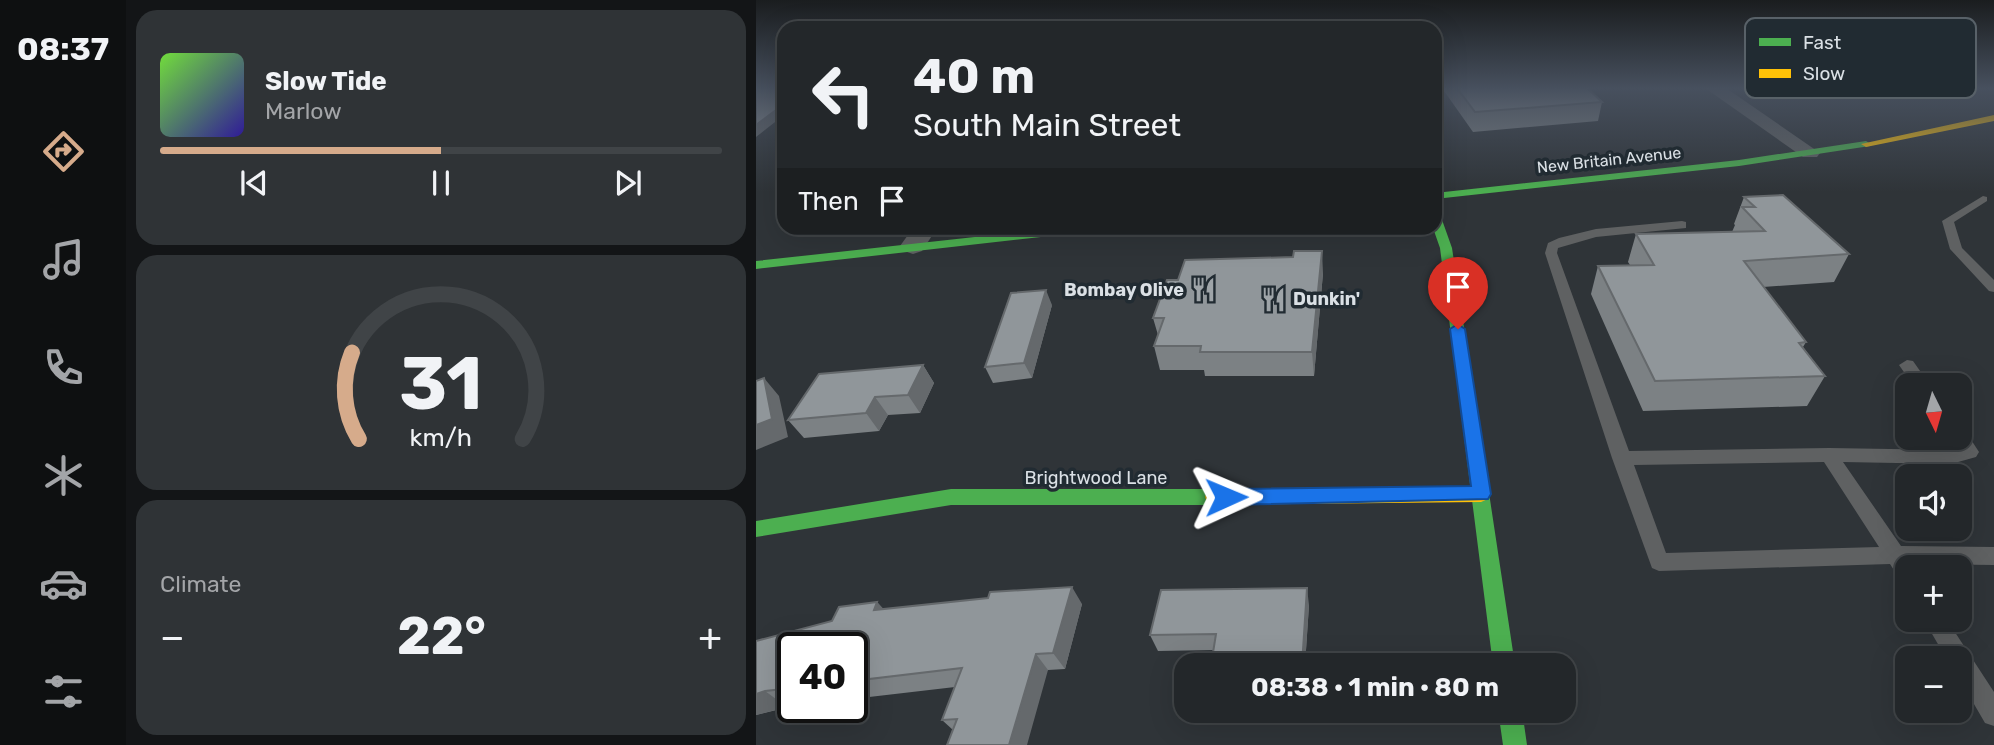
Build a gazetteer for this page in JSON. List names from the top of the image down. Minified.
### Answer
{"streets":{"main road":["New Britain Avenue","Brightwood Lane"]},"places":{"restaurant":["Bombay Olive","Dunkin'"]},"legend":["Fast","Slow"],"north":"bottom","page":{"tabs":"08:37","turn":["40 m","South Main Street"],"song":["Slow Tide","Marlow"],"then":"Then","map_buttons":["+","−"],"tile":"Climate","heat":["−","22°","+"],"limit":"40","trip":"08:38 · 1 min · 80 m","gauge":["31","km/h"]}}
